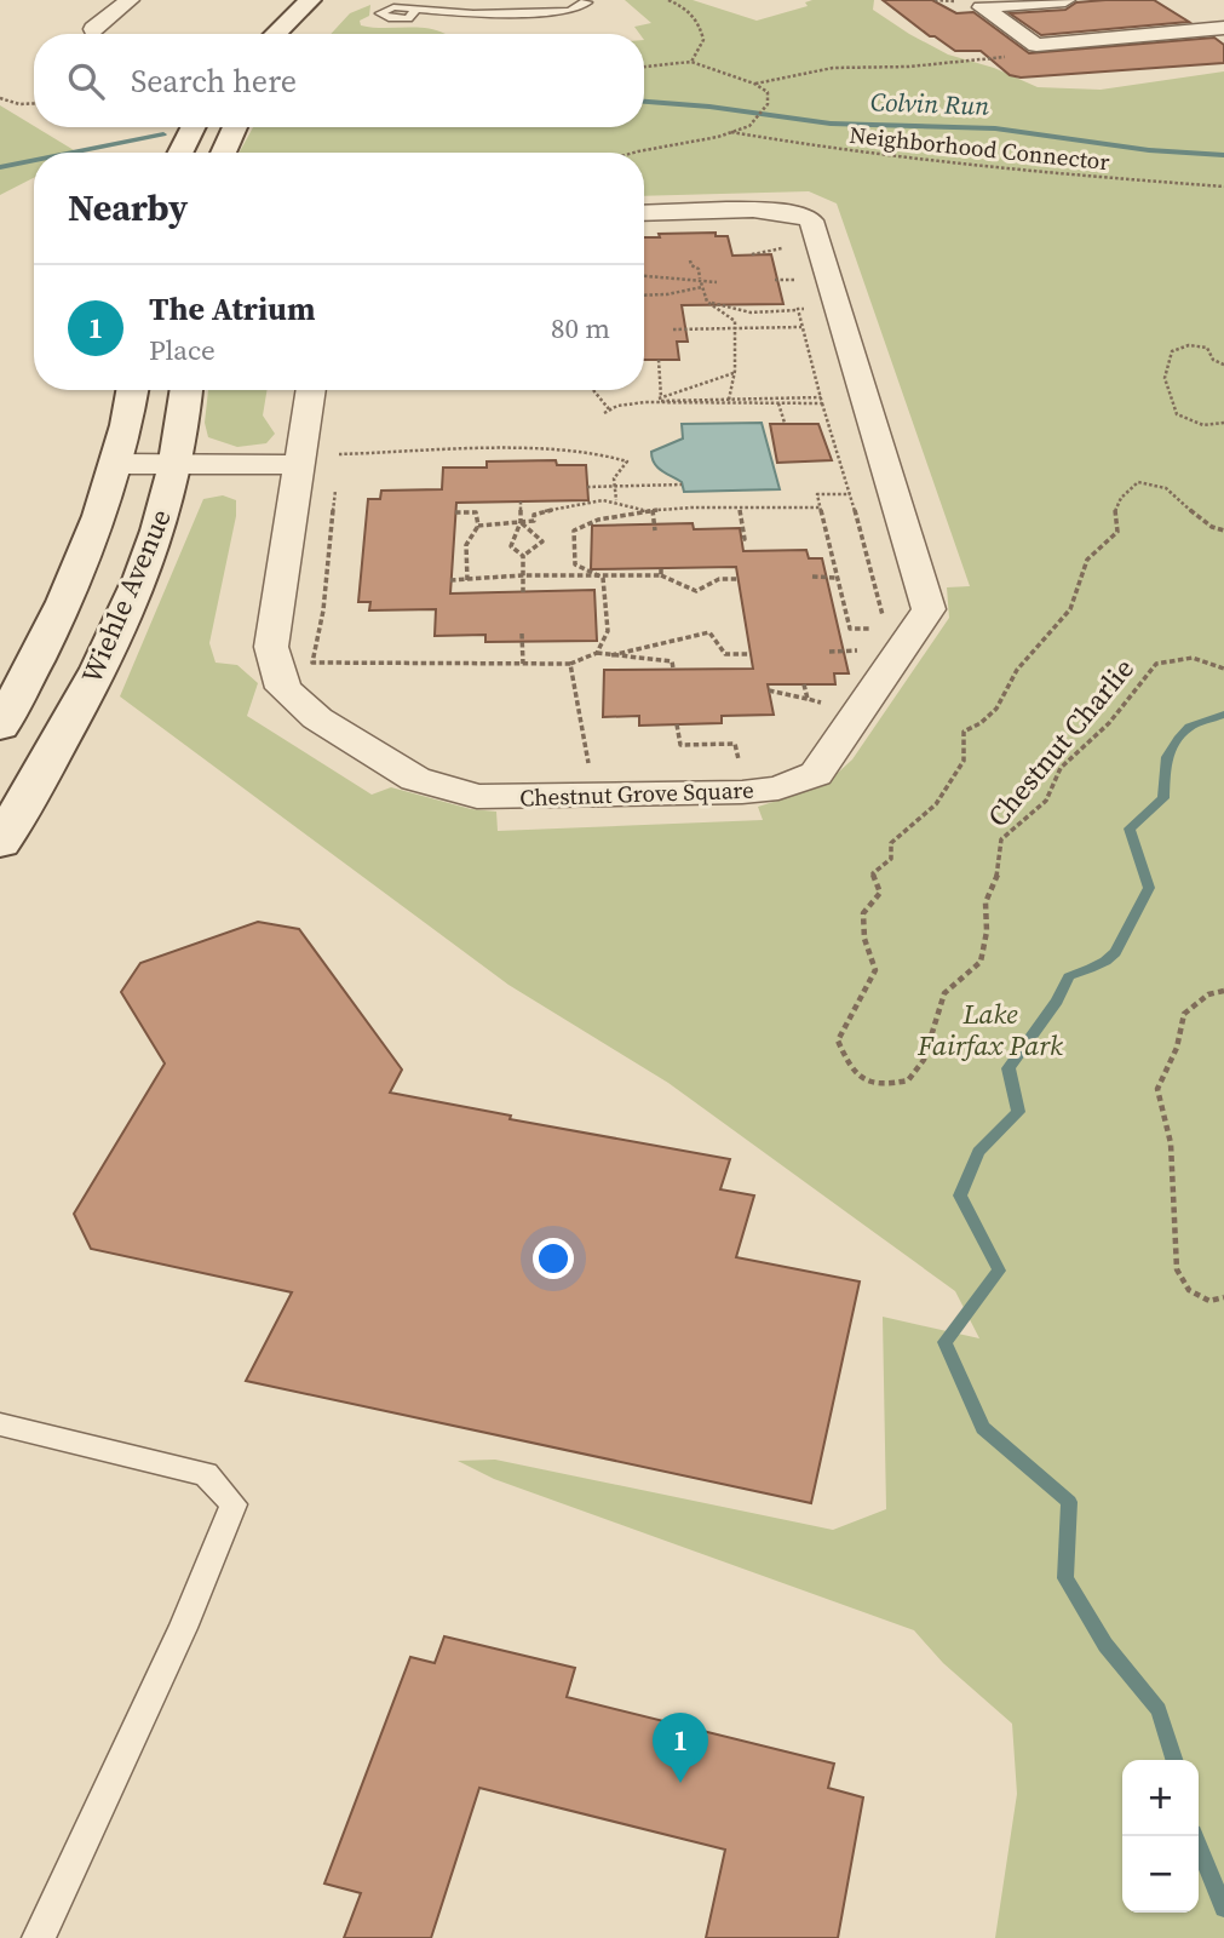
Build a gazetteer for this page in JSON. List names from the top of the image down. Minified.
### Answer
{"streets":{"main road":["Wiehle Avenue"],"street":["Chestnut Grove Square"],"path":["Neighborhood Connector","Chestnut Charlie"]},"water":["Colvin Run"],"parks":["Lake Fairfax Park"],"page":{"search":"Search here","heading":"Nearby","list":[{"mark":"1","name":"The Atrium","note":"Place","value":"80 m"}],"pins":"1","map_buttons":["+","−"]}}
